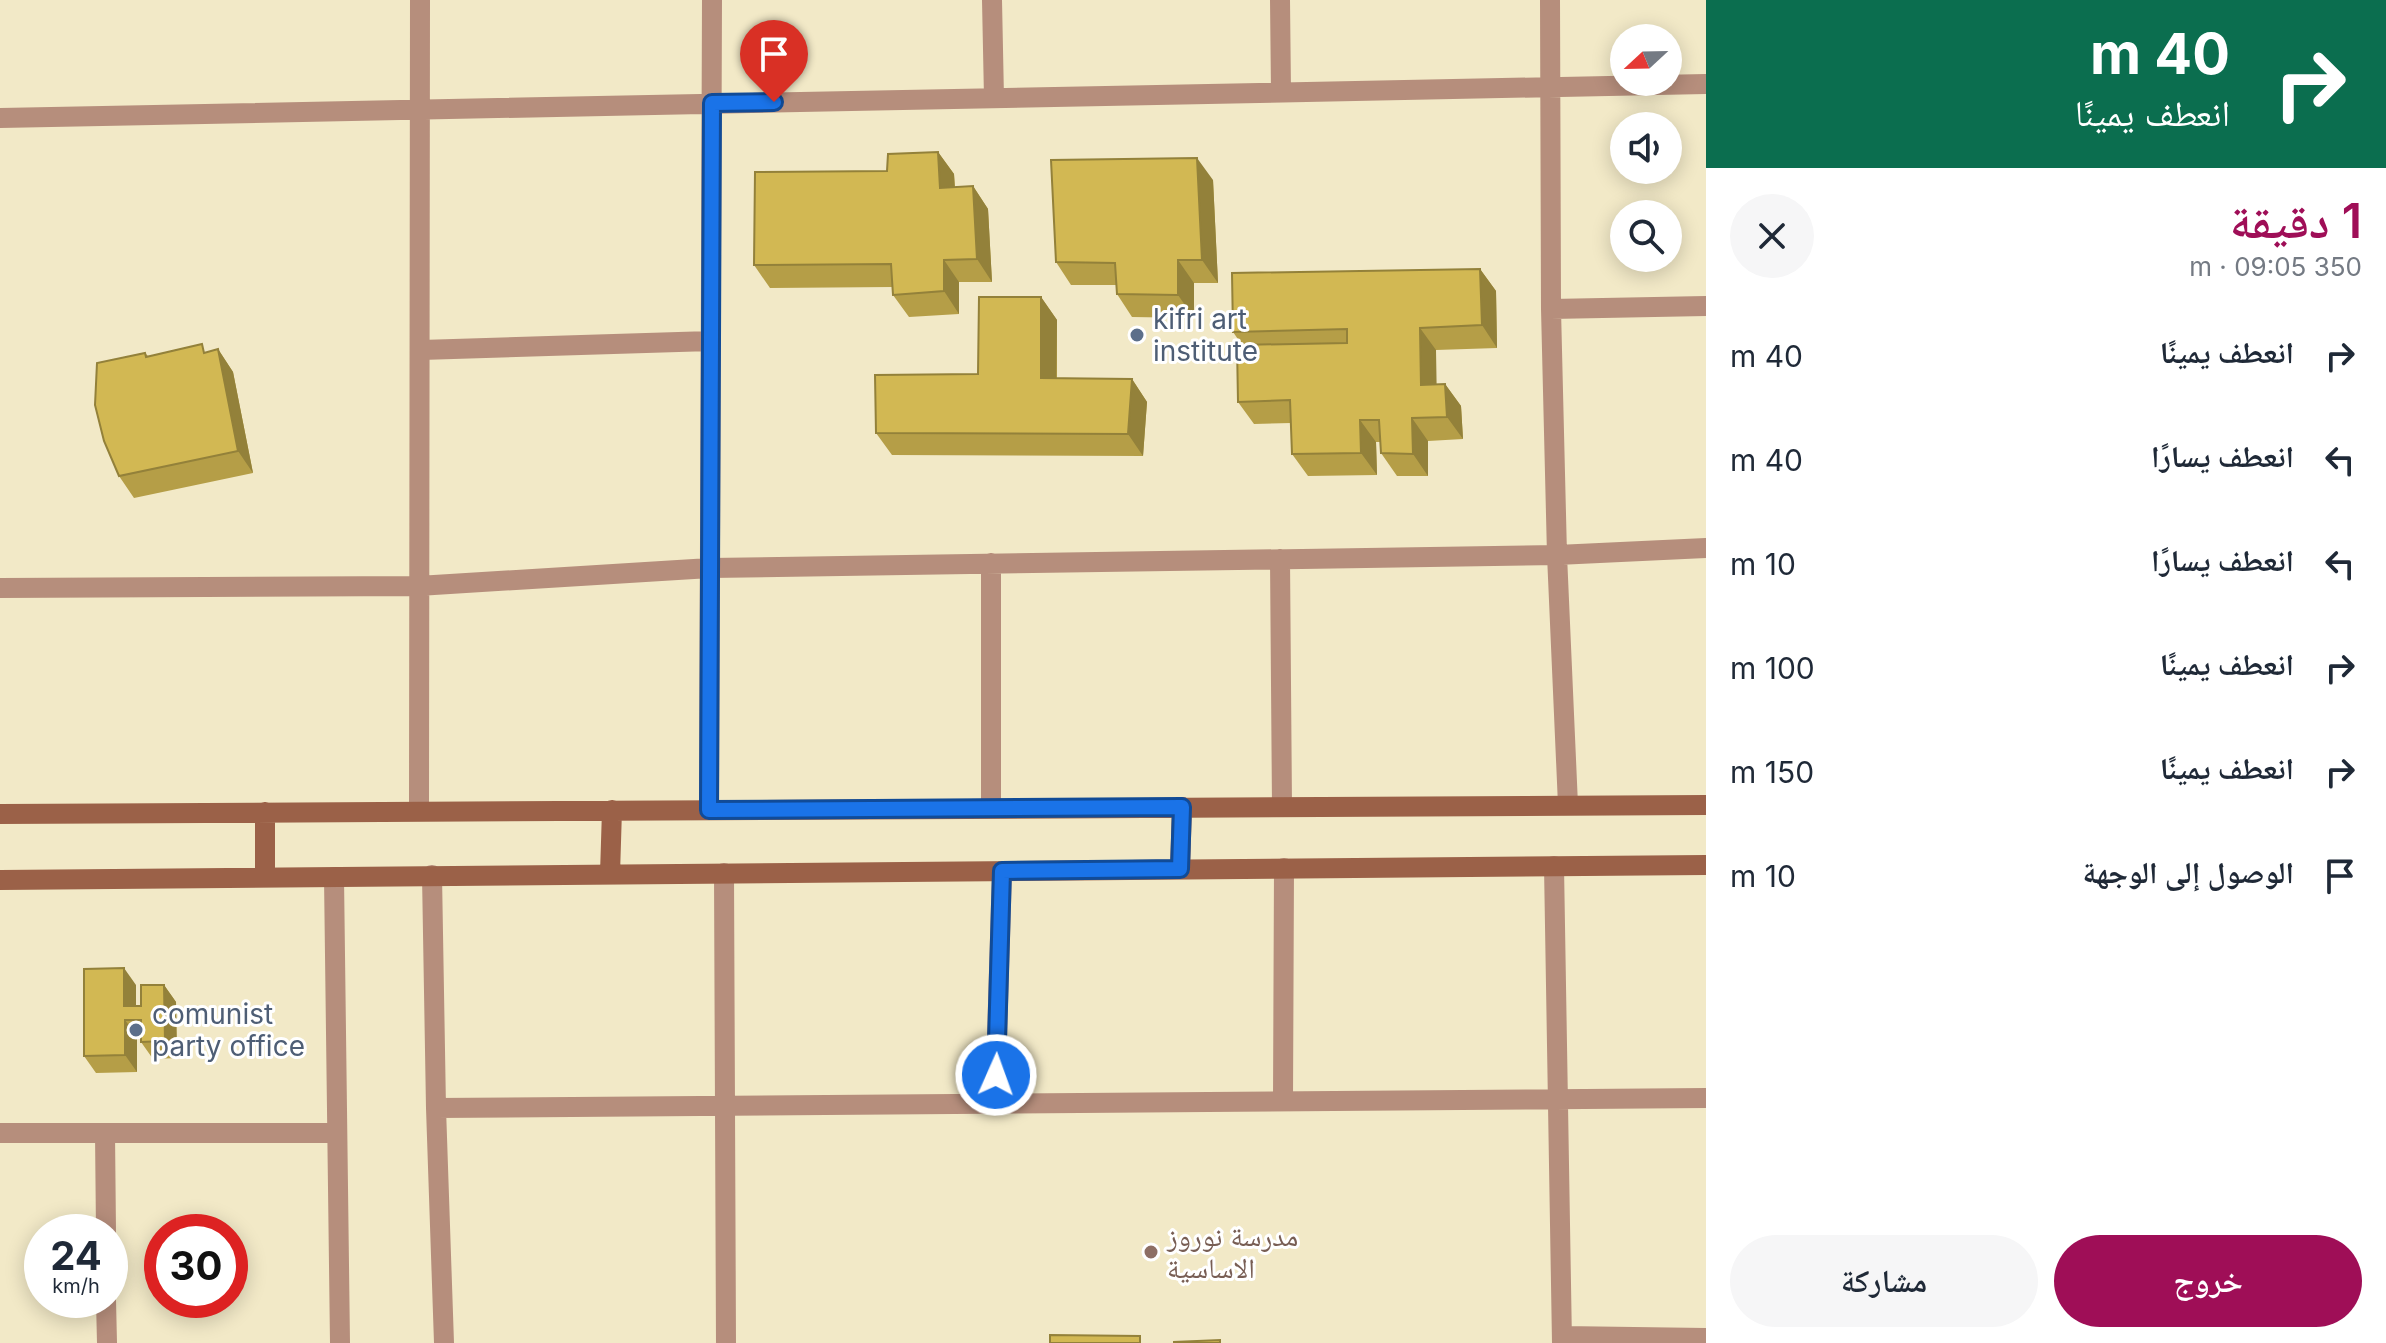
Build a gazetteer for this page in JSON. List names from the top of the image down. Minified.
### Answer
{"places":["kifri art institute","comunist party office","مدرسة نوروز الاساسية"],"north":"left","page":{"turn":["40 m","انعطف يمينًا"],"heading":["1 دقيقة","350 m · 09:05"],"list":[{"name":"انعطف يمينًا","value":"40 m"},{"name":"انعطف يسارًا","value":"40 m"},{"name":"انعطف يسارًا","value":"10 m"},{"name":"انعطف يمينًا","value":"100 m"},{"name":"انعطف يمينًا","value":"150 m"},{"name":"الوصول إلى الوجهة","value":"10 m"}],"speed":"24 km/h","limit":"30","buttons":["خروج","مشاركة"]}}
